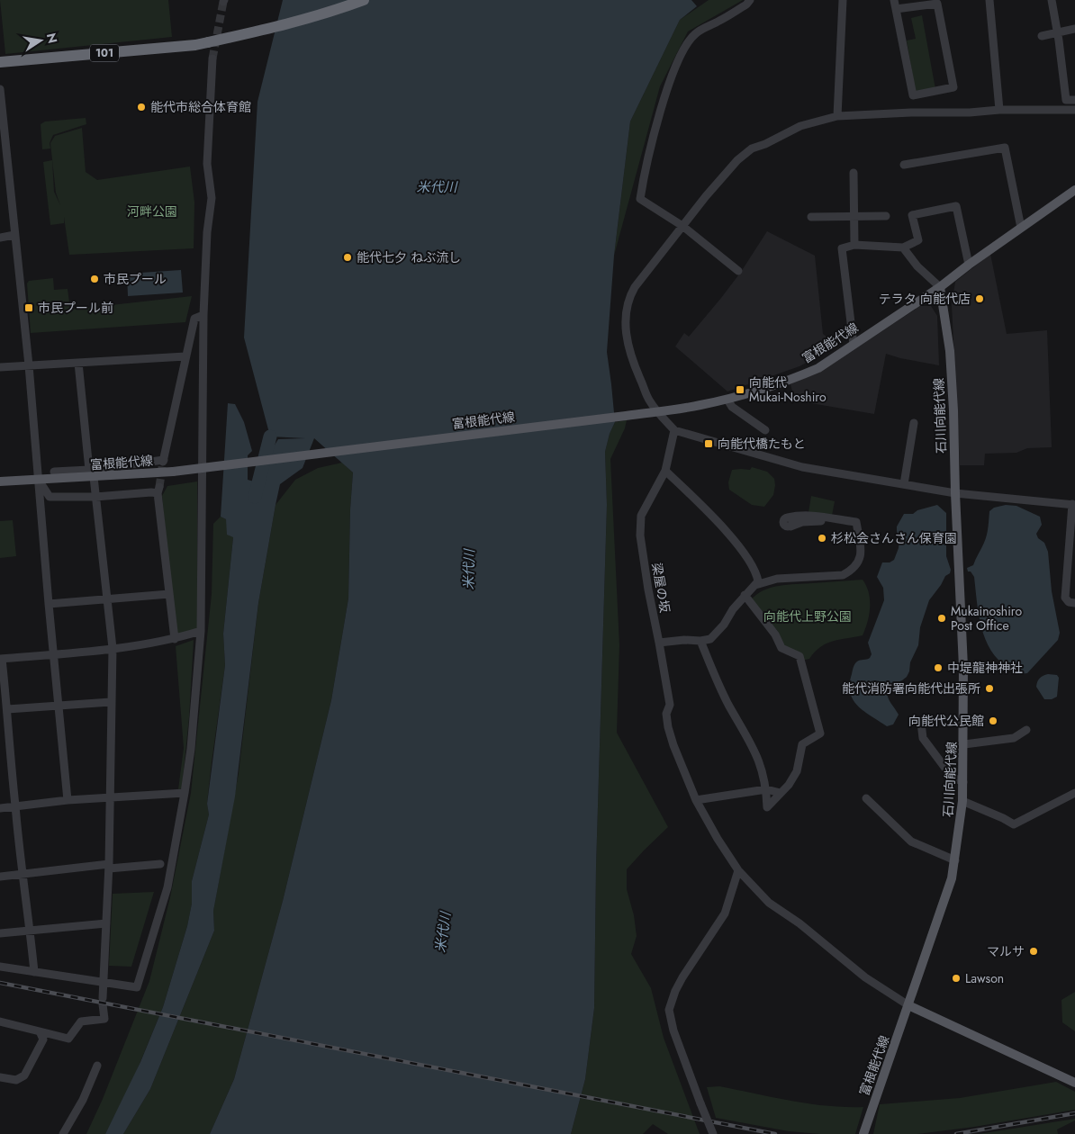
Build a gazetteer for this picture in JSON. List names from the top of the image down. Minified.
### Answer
{"streets":{"highway":["101"],"main road":["富根能代線","石川向能代線"],"street":["梁屋の坂"]},"crossings":[["富根能代線","石川向能代線"],["富根能代線","梁屋の坂"],["石川向能代線","梁屋の坂"]],"water":["米代川"],"parks":["河畔公園","向能代上野公園"],"places":{"other":["能代市総合体育館","能代七夕 ねぶ流し","市民プール","テラタ 向能代店","杉松会さんさん保育園","Mukainoshiro Post Office","中堤龍神神社","能代消防署向能代出張所","向能代公民館","マルサ","Lawson"],"transit":["市民プール前","向能代 Mukai-Noshiro","向能代橋たもと"]},"north":"right"}
